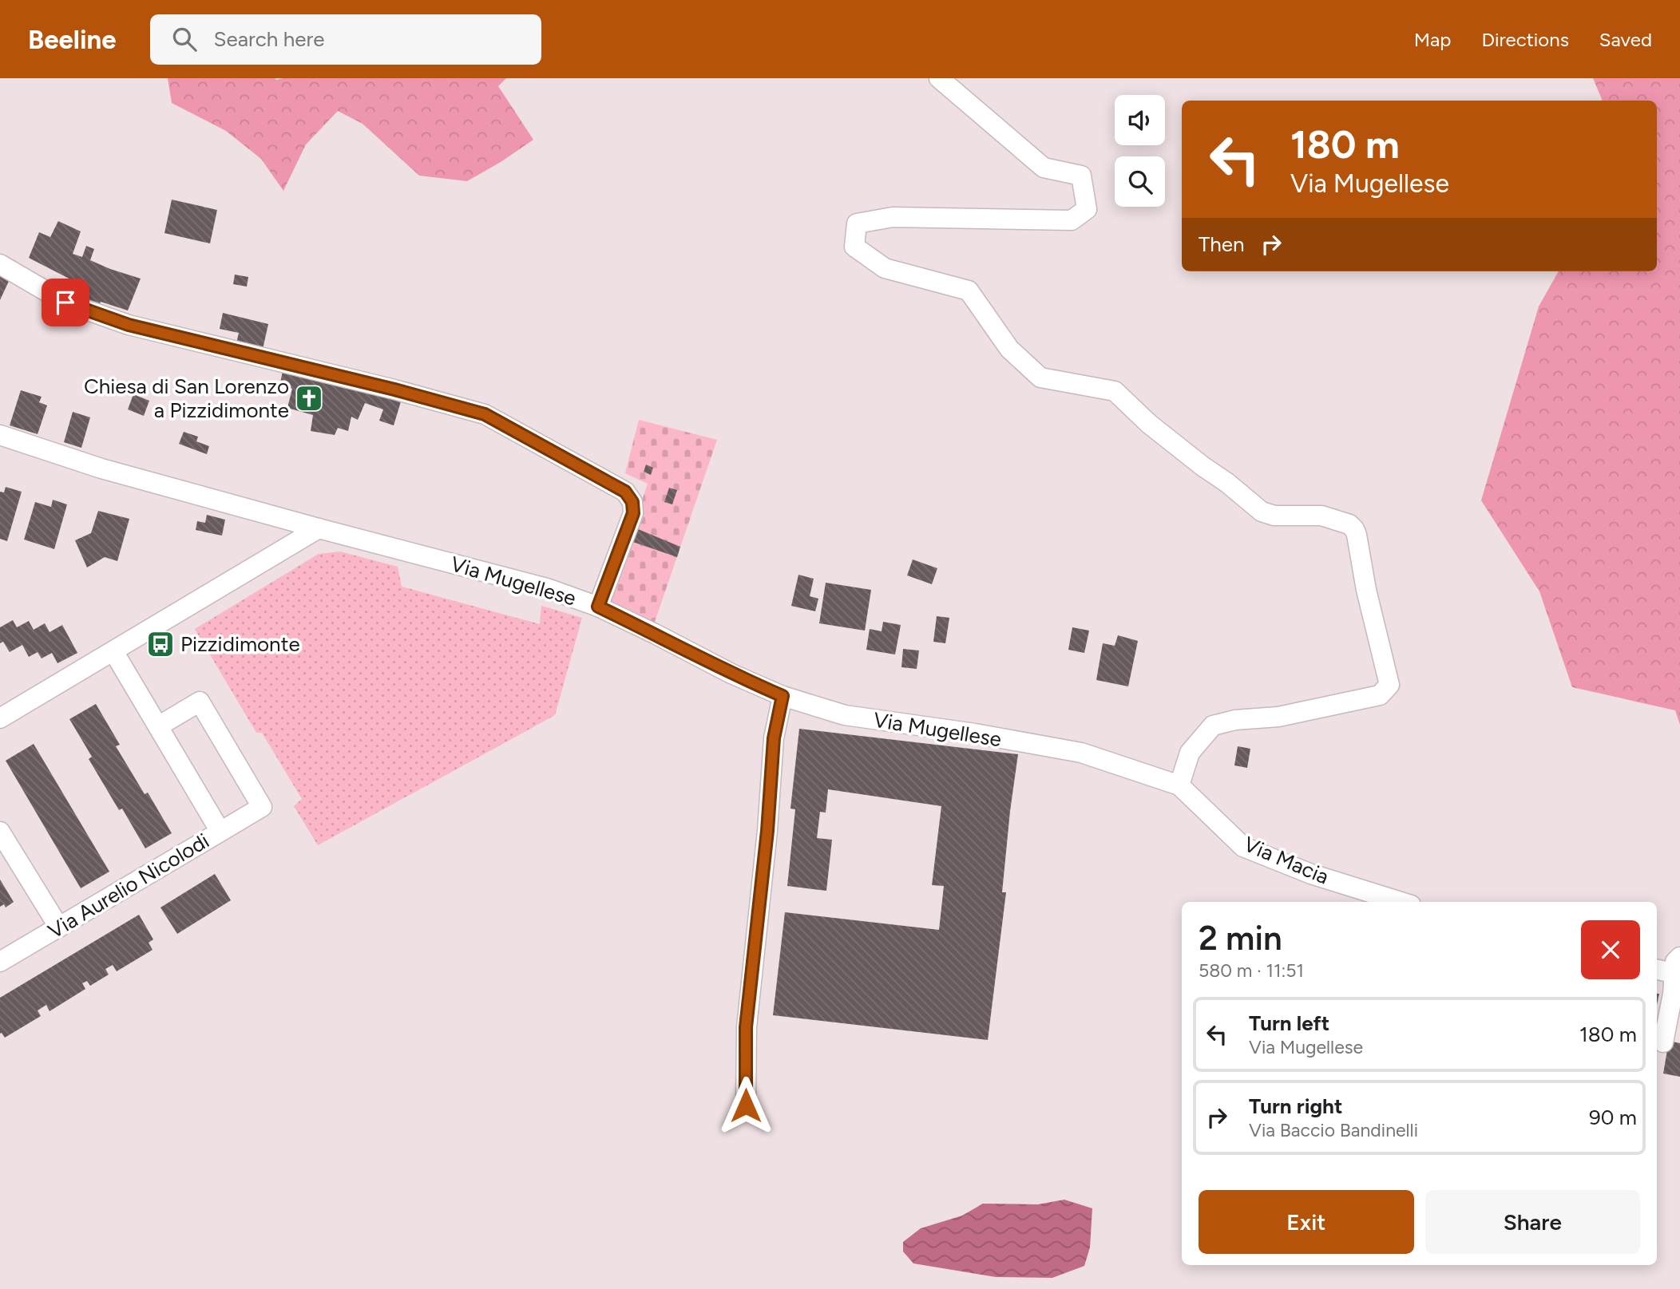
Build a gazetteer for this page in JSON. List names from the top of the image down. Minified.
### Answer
{"streets":{"street":["Via Mugellese","Via Macia","Via Aurelio Nicolodi"]},"crossings":[["Via Mugellese","Via Macia"]],"places":{"church":["Chiesa di San Lorenzo a Pizzidimonte"],"bus stop":["Pizzidimonte"]},"page":{"header":"Beeline","search":"Search here","nav":["Map","Directions","Saved"],"turn":["180 m","Via Mugellese"],"then":"Then","heading":["2 min","580 m · 11:51"],"list":[{"name":"Turn left","note":"Via Mugellese","value":"180 m"},{"name":"Turn right","note":"Via Baccio Bandinelli","value":"90 m"}],"buttons":["Exit","Share"]}}
